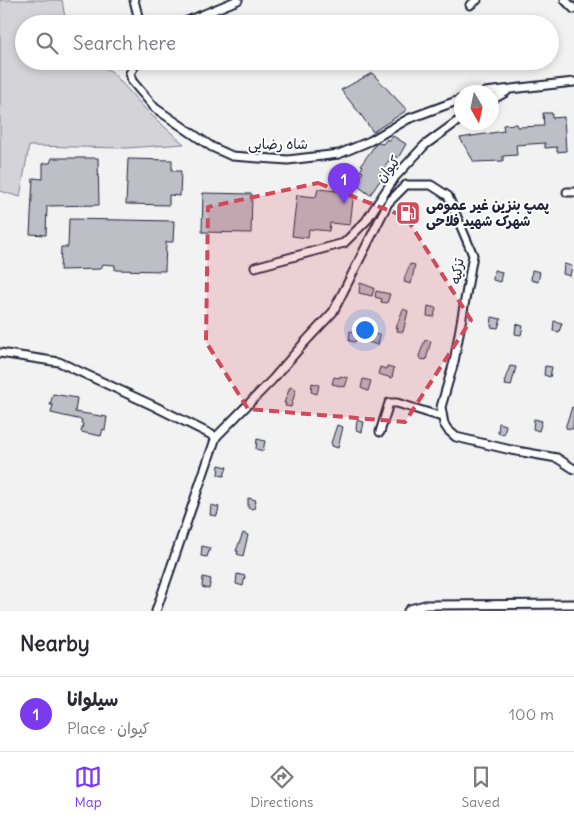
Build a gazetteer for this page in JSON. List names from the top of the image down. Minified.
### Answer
{"streets":{"street":["شاه رضایی","کیوان","تزکیه"]},"places":{"fuel station":["پمپ بنزین غیر عمومی شهرک شهید فلاحی"]},"north":"bottom","page":{"search":"Search here","pins":"1","heading":"Nearby","list":[{"mark":"1","name":"سیلوانا","note":"Place · کیوان","value":"100 m"}],"nav":["Map","Directions","Saved"]}}
